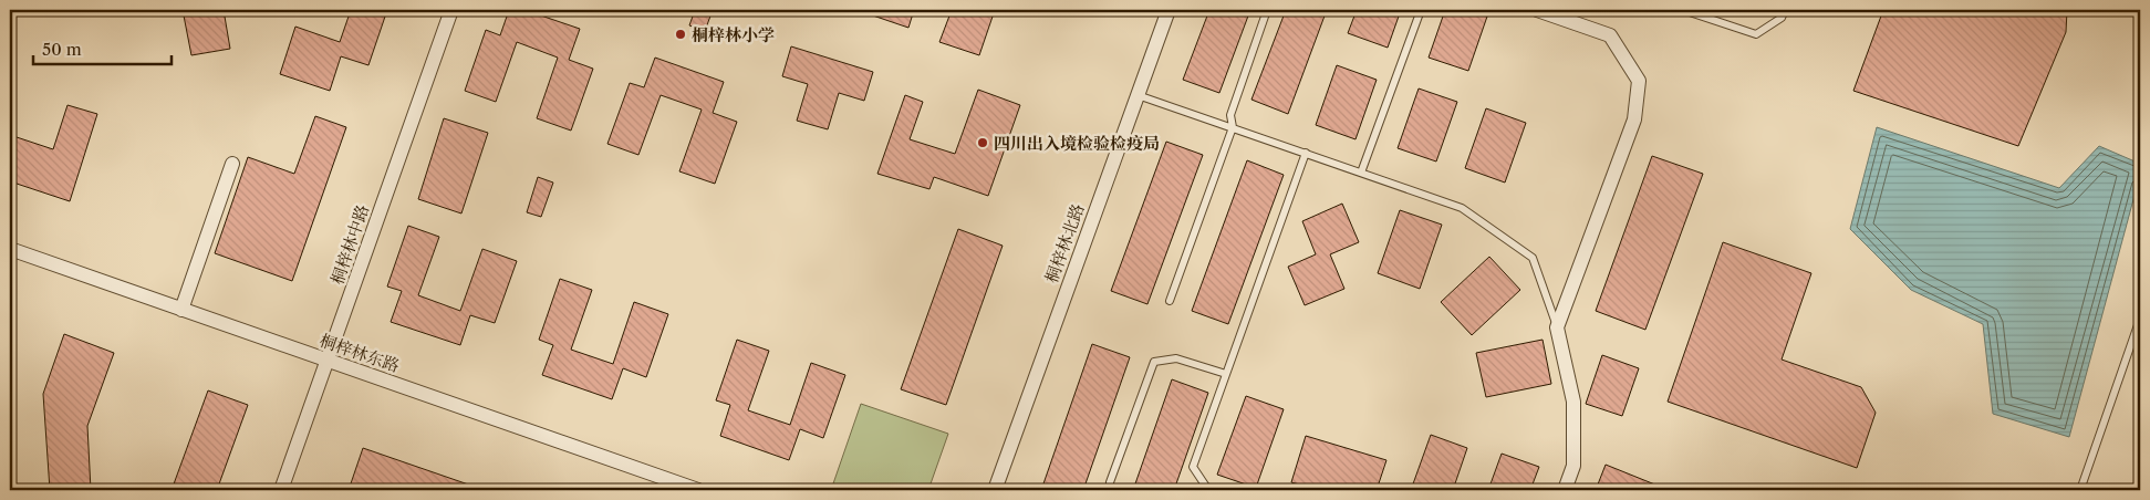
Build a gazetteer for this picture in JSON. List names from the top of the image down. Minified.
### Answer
{"streets":{"street":["桐梓林北路","桐梓林中路","桐梓林东路"]},"crossings":[["桐梓林中路","桐梓林东路"]],"places":["桐梓林小学","四川出入境检验检疫局"],"scale_bar":"50 m"}
